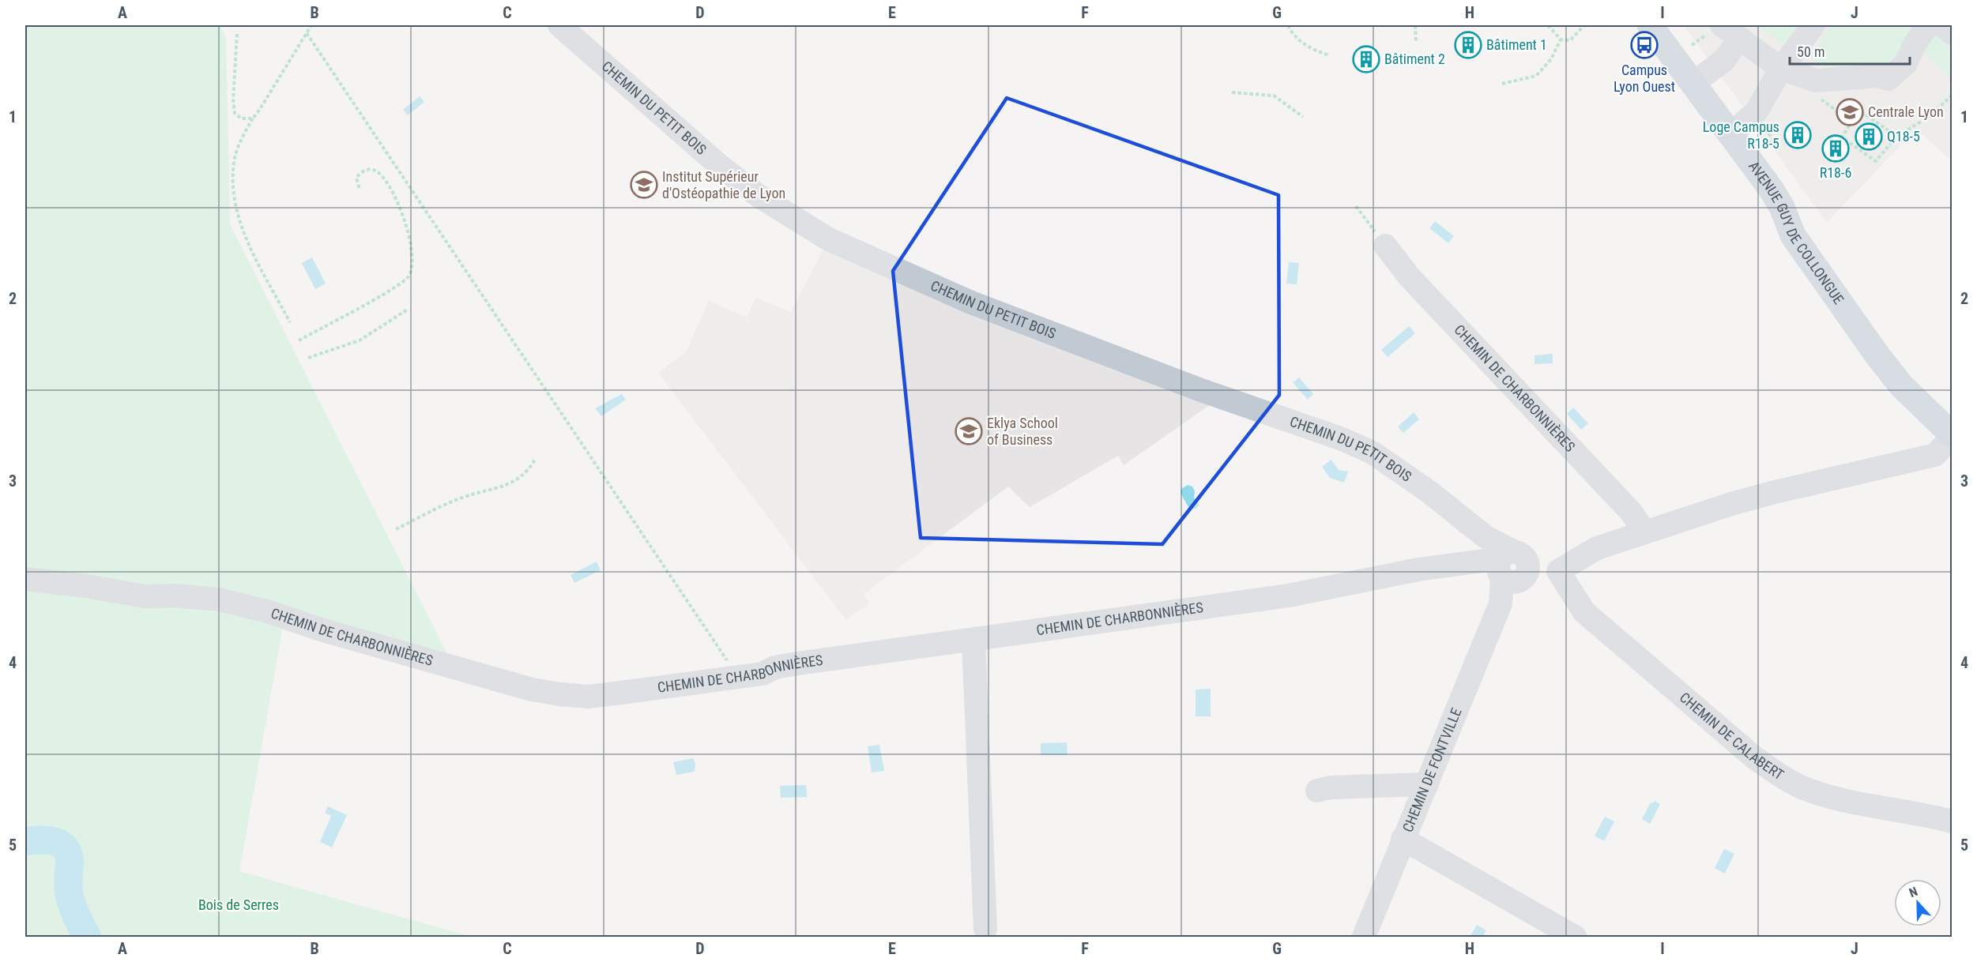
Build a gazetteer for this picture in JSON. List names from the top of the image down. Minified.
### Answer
{"streets":{"main road":["AVENUE GUY DE COLLONGUE"],"street":["CHEMIN DU PETIT BOIS","CHEMIN DE CHARBONNIÈRES","CHEMIN DE CALABERT","CHEMIN DE FONTVILLE"]},"crossings":[["CHEMIN DU PETIT BOIS","CHEMIN DE CHARBONNIÈRES"],["CHEMIN DU PETIT BOIS","CHEMIN DE CALABERT"],["CHEMIN DU PETIT BOIS","CHEMIN DE FONTVILLE"],["AVENUE GUY DE COLLONGUE","CHEMIN DE CHARBONNIÈRES"],["CHEMIN DE CHARBONNIÈRES","CHEMIN DE CALABERT"],["CHEMIN DE CHARBONNIÈRES","CHEMIN DE FONTVILLE"],["CHEMIN DE CALABERT","CHEMIN DE FONTVILLE"]],"parks":["Bois de Serres"],"places":{"building":["Bâtiment 1","Bâtiment 2","Loge Campus R18-5","Q18-5","R18-6"],"bus stop":["Campus Lyon Ouest"],"school or university":["Centrale Lyon","Institut Supérieur d'Ostéopathie de Lyon","Eklya School of Business"]},"scale_bar":"50 m","north":"top","grid":{"columns":["A","B","C","D","E","F","G","H","I","J"],"rows":["1","2","3","4","5"]}}
